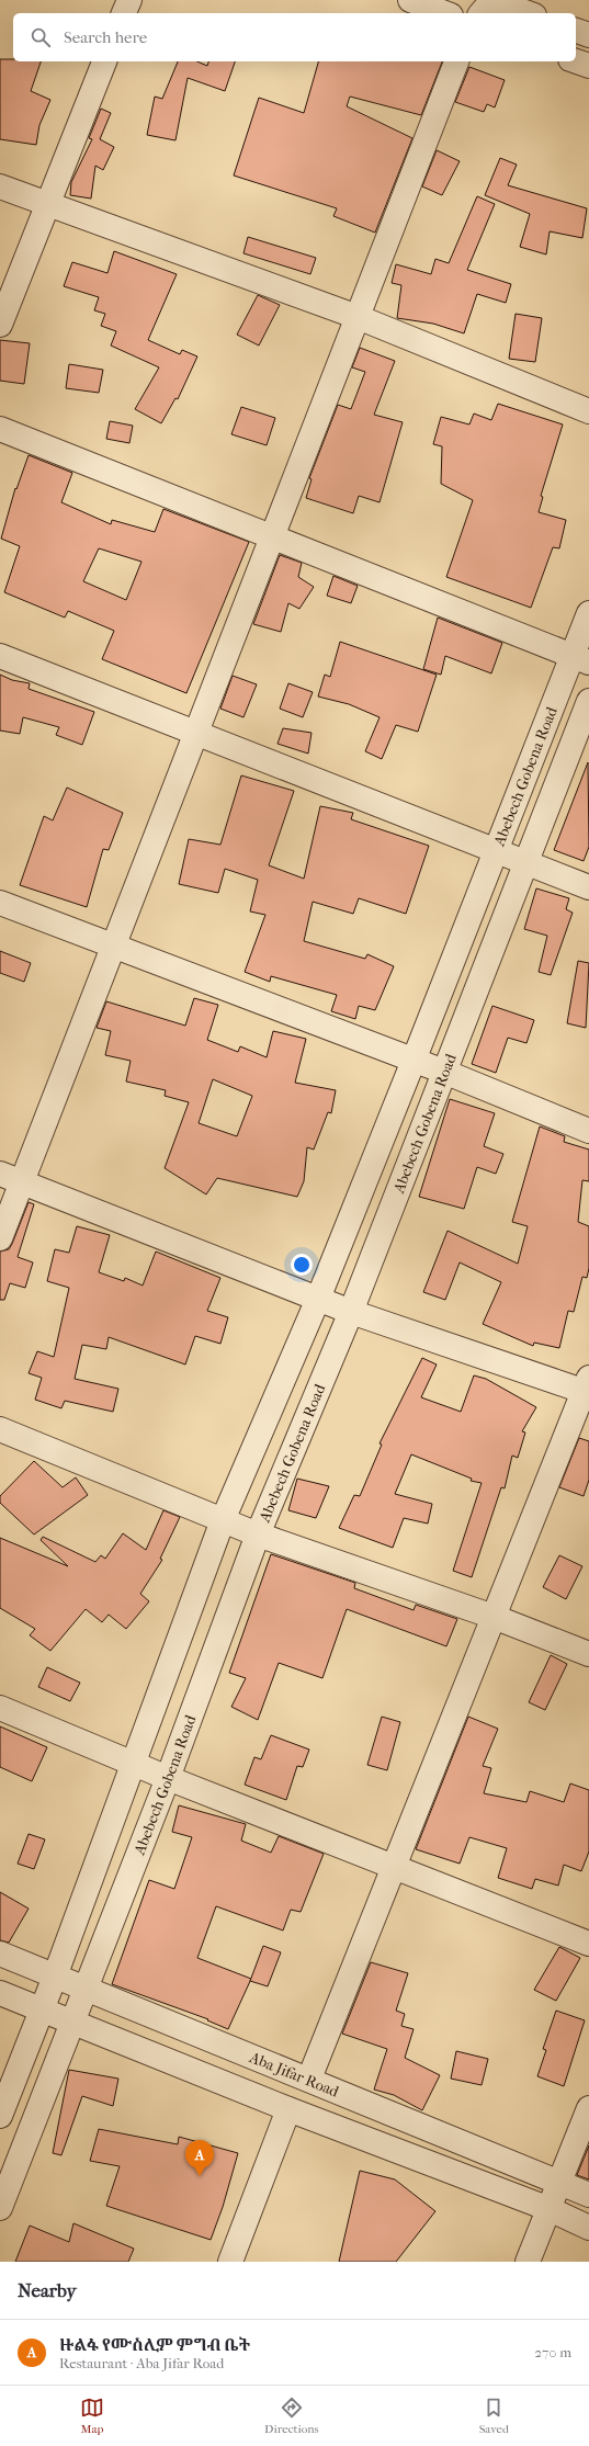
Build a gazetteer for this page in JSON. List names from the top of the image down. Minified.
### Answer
{"streets":{"street":["Abebech Gobena Road","Aba Jifar Road"]},"crossings":[["Abebech Gobena Road","Aba Jifar Road"]],"page":{"search":"Search here","pins":"A","heading":"Nearby","list":[{"mark":"A","name":"ዙልፋ የሙስሊም ምግብ ቤት","note":"Restaurant · Aba Jifar Road","value":"270 m"}],"nav":["Map","Directions","Saved"]}}
